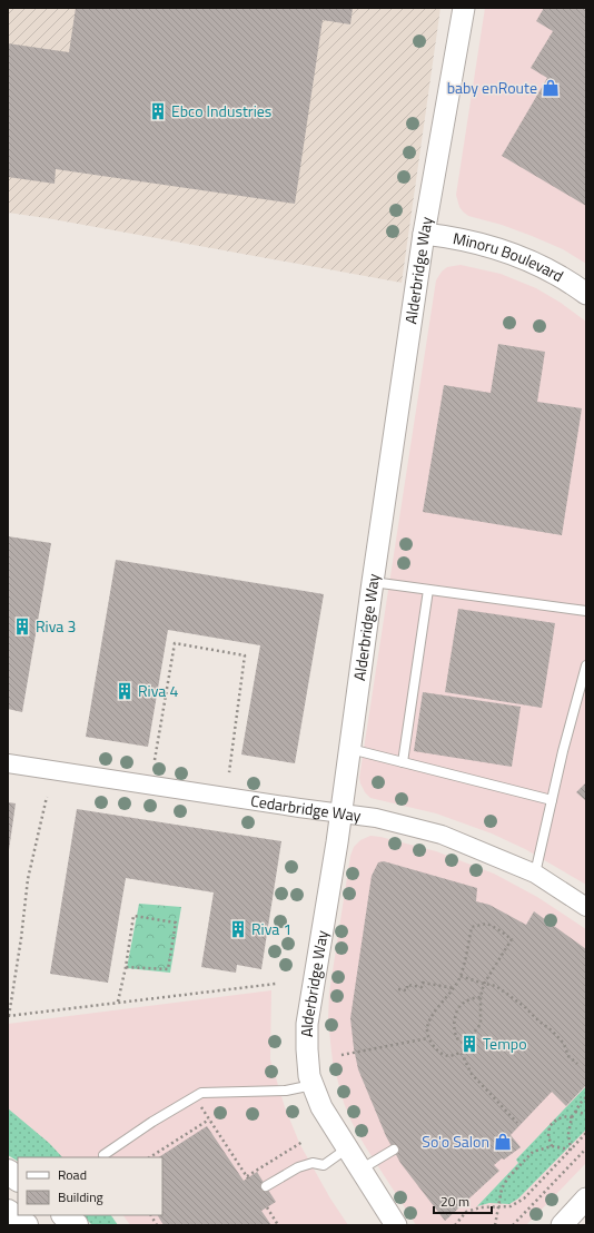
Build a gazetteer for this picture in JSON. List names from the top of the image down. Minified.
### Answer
{"streets":{"street":["Minoru Boulevard","Alderbridge Way","Cedarbridge Way"]},"crossings":[["Minoru Boulevard","Alderbridge Way"],["Alderbridge Way","Cedarbridge Way"]],"places":{"shop":["baby enRoute","So'o Salon"],"building":["Ebco Industries","Riva 3","Riva 4","Riva 1","Tempo"]},"legend":["Road","Building"],"scale_bar":"20 m"}
